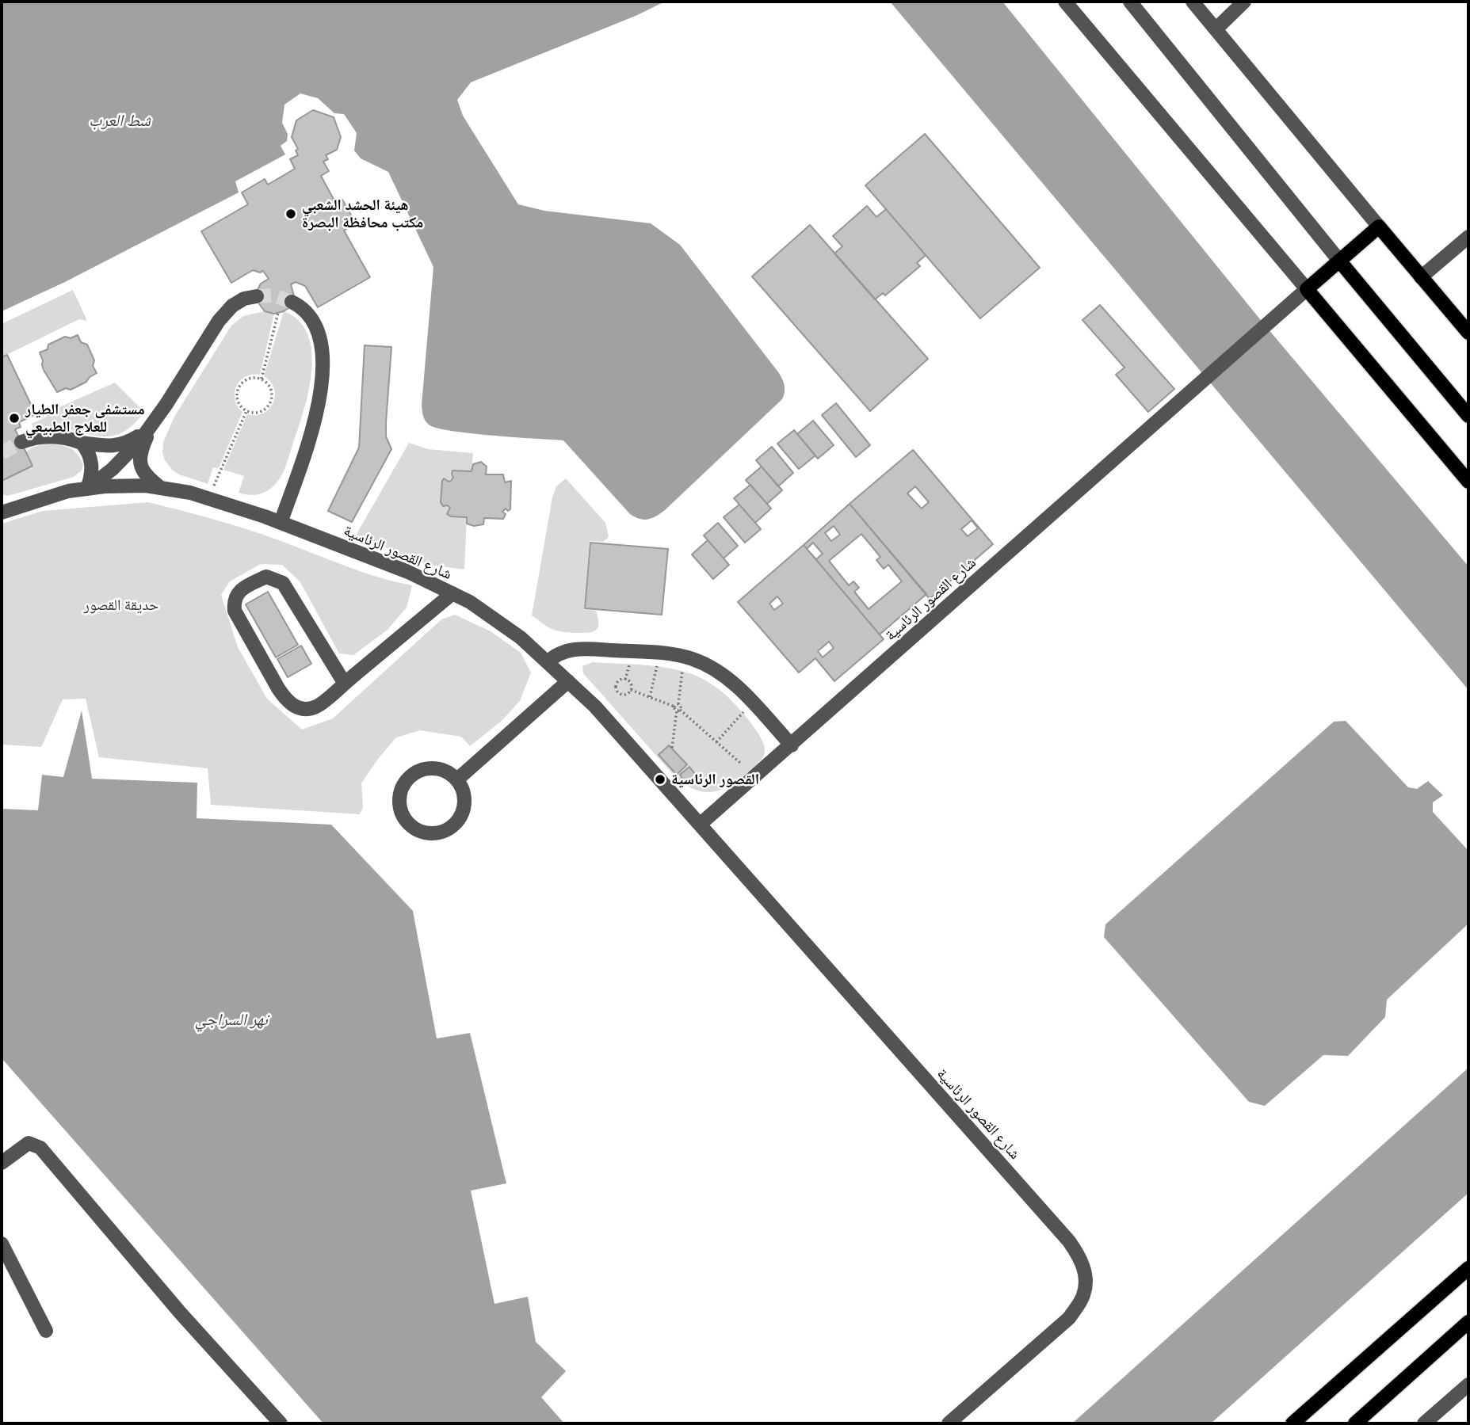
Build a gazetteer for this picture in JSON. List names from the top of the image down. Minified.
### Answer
{"streets":{"street":["شارع القصور الرئاسية"]},"water":["شط العرب","نهر السراجي"],"parks":["حديقة القصور"],"places":["هيئة الحشد الشعبي مكتب محافظة البصرة","مستشفى جعفر الطيار للعلاج الطبيعي","القصور الرئاسية"]}
